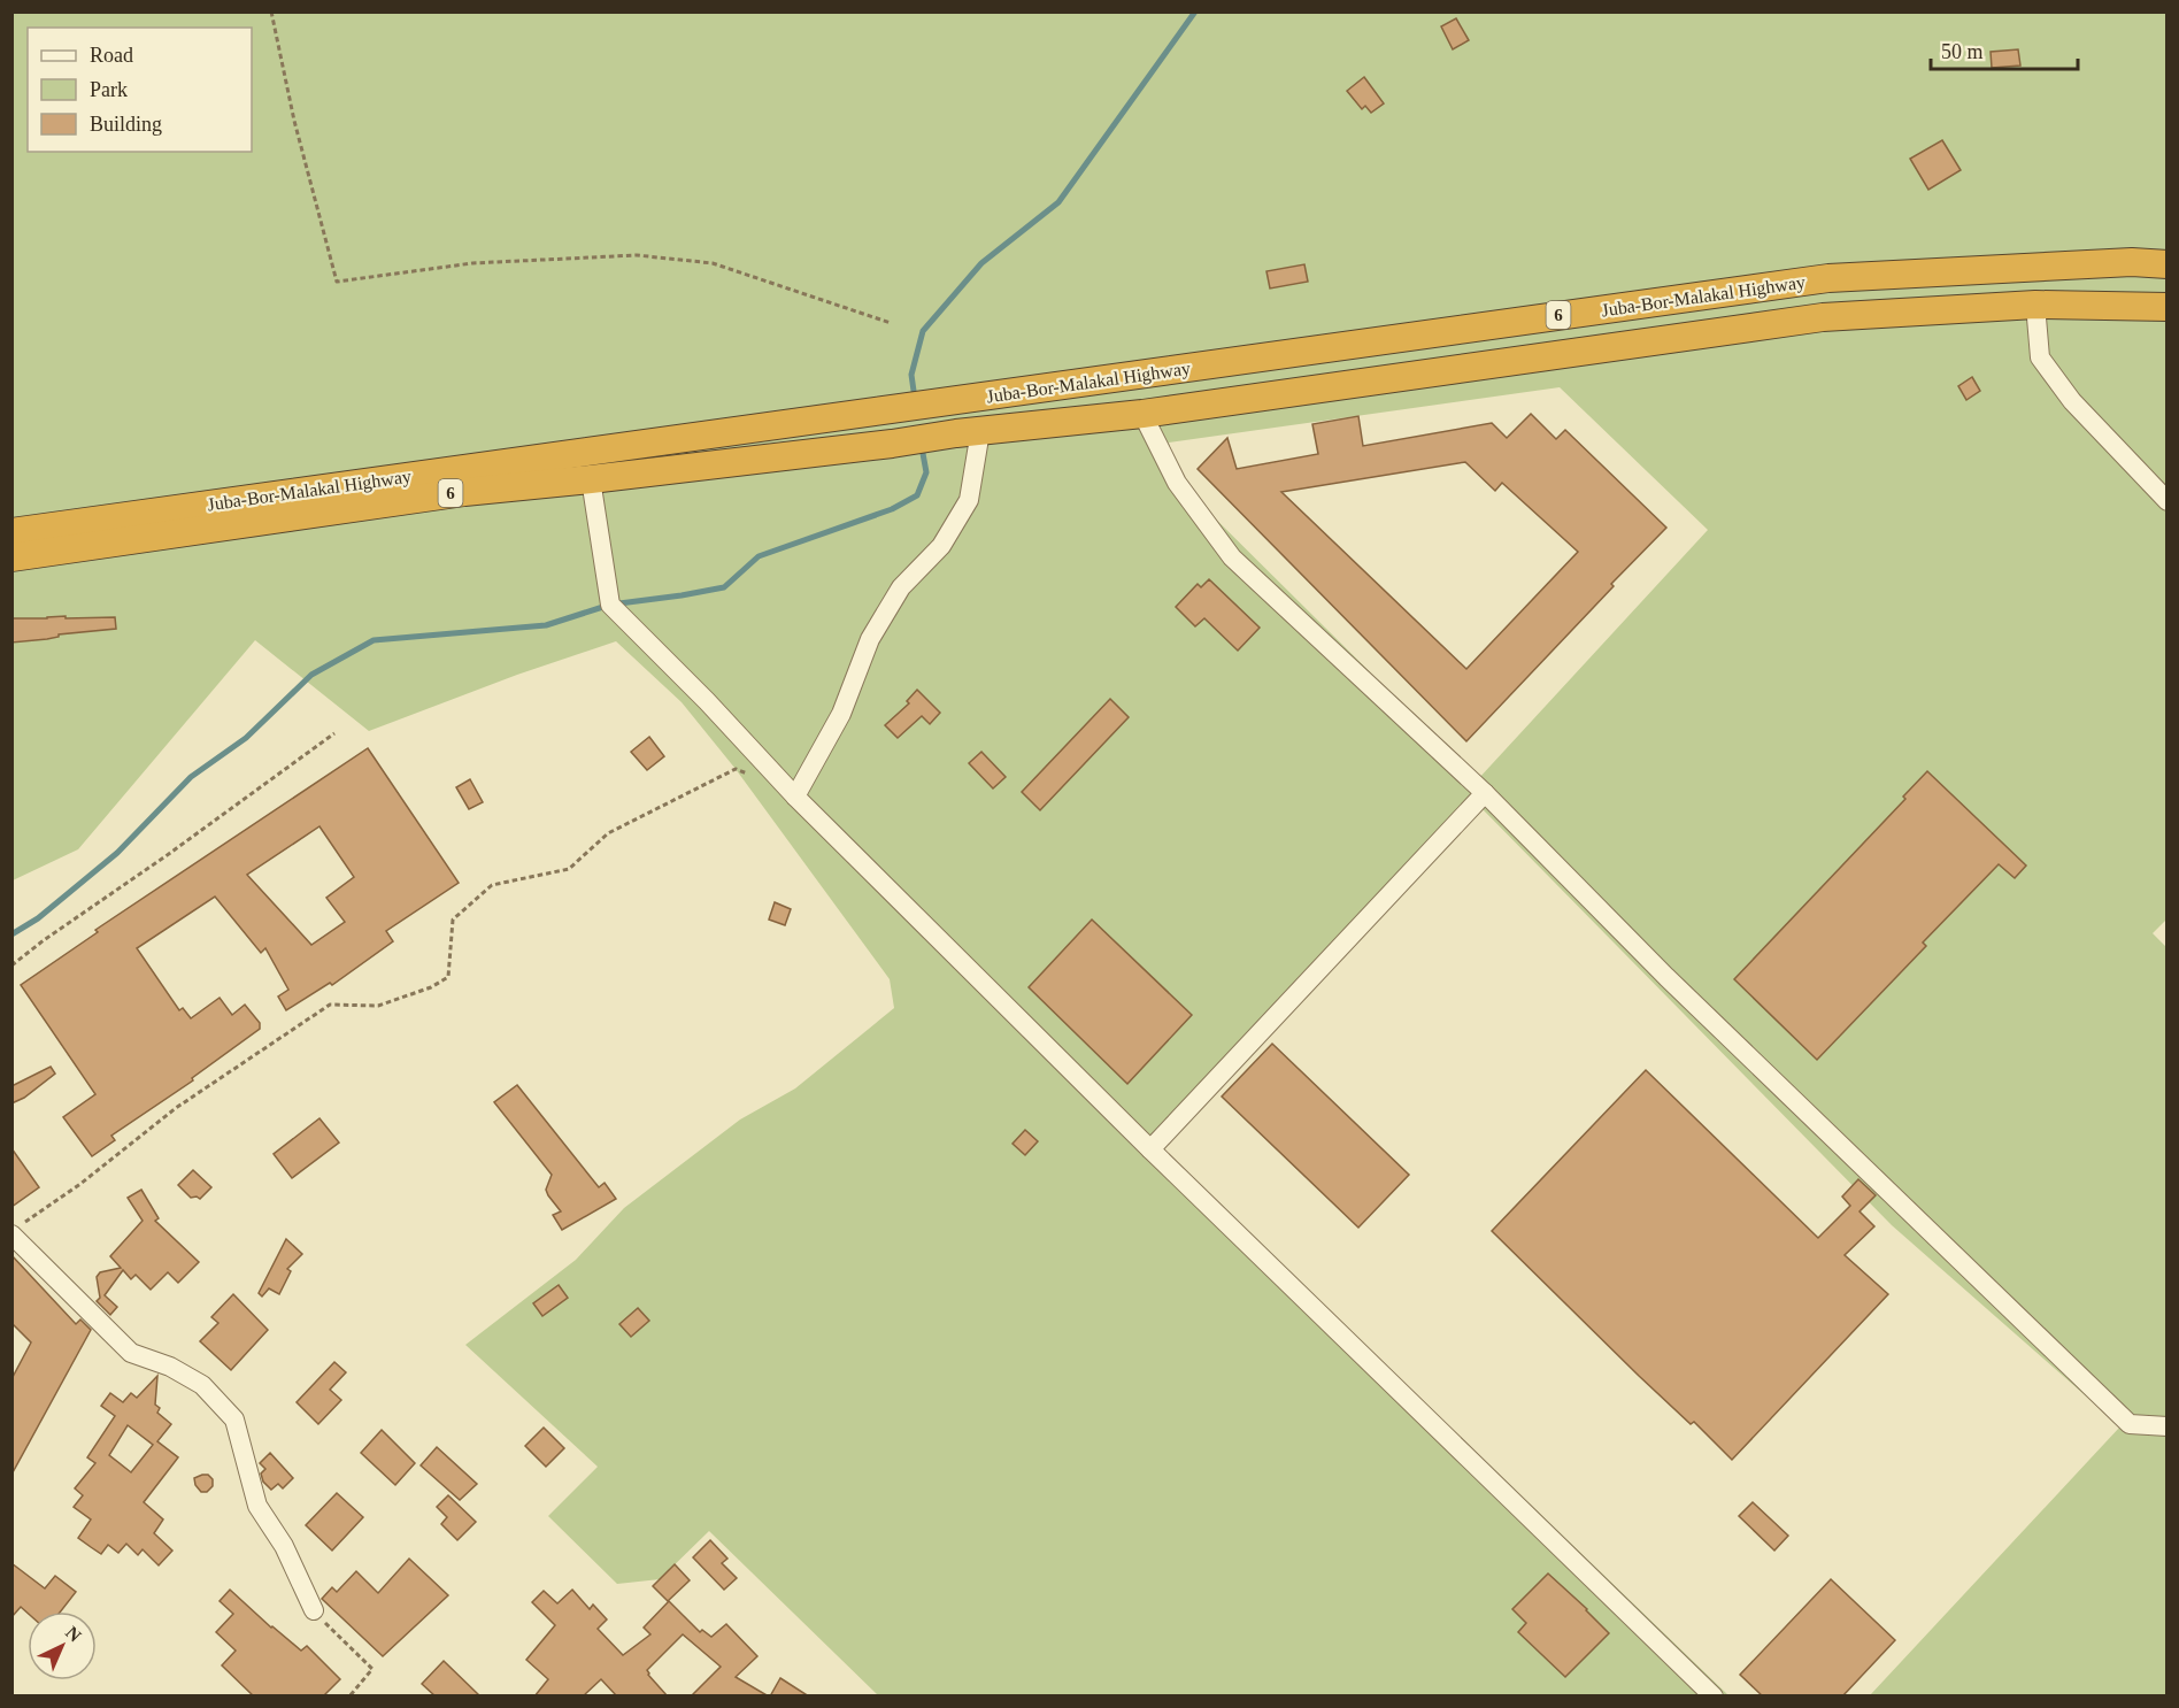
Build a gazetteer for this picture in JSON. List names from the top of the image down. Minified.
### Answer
{"streets":{"highway":["Juba-Bor-Malakal Highway","6"]},"legend":["Road","Park","Building"],"scale_bar":"50 m","north":"top right"}
